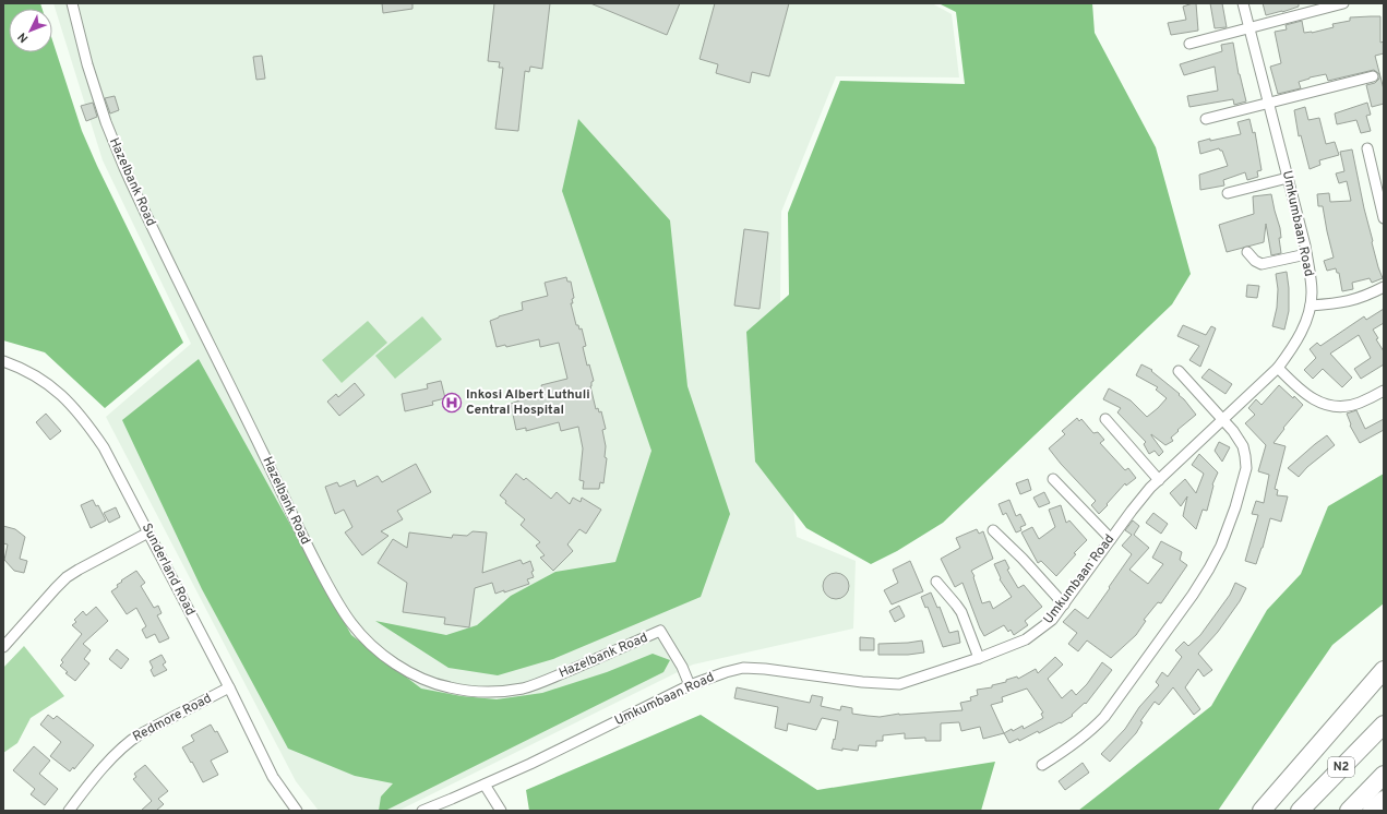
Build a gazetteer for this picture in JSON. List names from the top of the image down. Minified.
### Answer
{"streets":{"highway":["N2"],"street":["Hazelbank Road","Umkumbaan Road","Sunderland Road","Redmore Road"]},"crossings":[["Hazelbank Road","Umkumbaan Road"],["Sunderland Road","Redmore Road"]],"places":{"hospital":["Inkosi Albert Luthuli Central Hospital"]},"north":"bottom left"}
